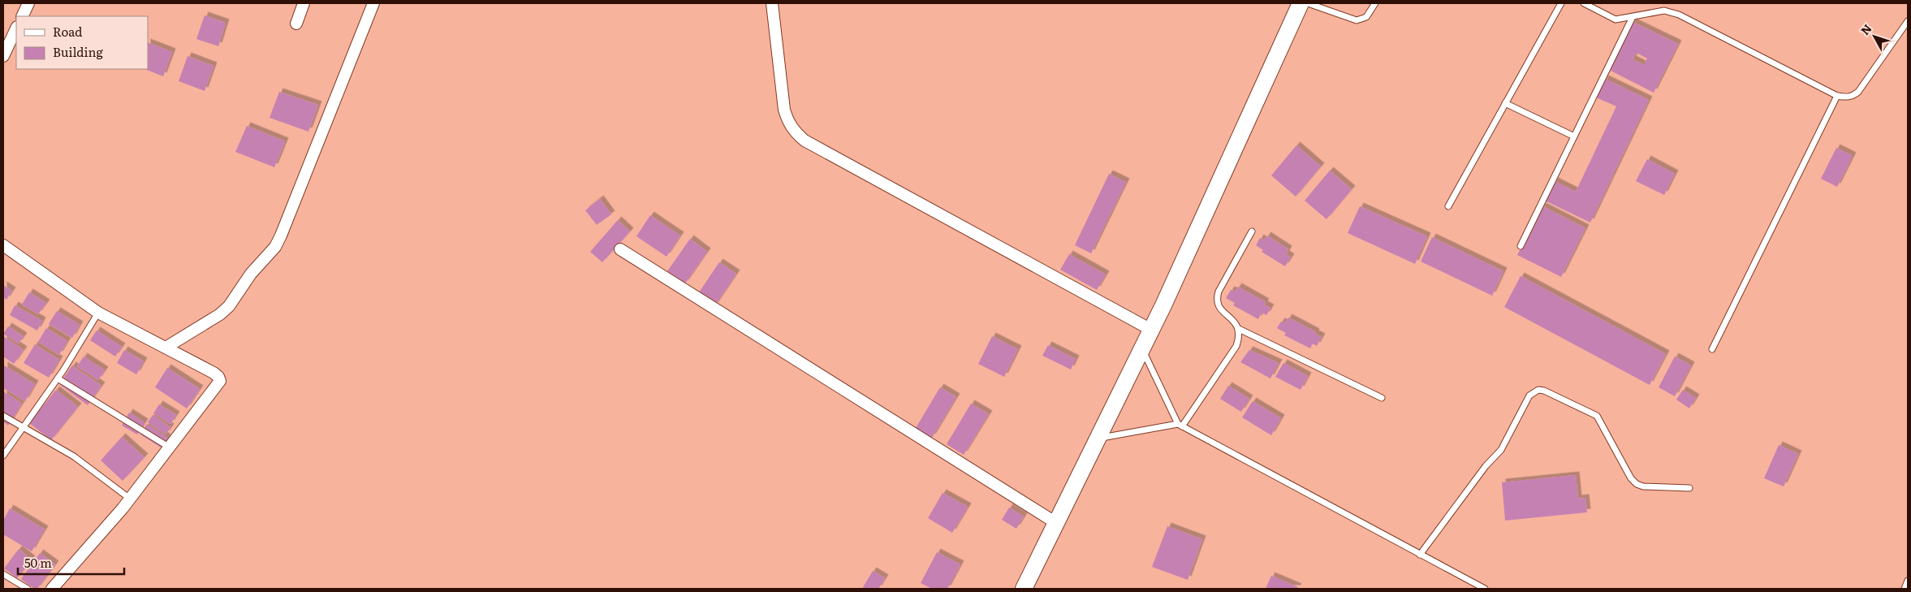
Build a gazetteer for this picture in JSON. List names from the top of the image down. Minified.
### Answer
{"legend":["Road","Building"],"scale_bar":"50 m","north":"top left"}
